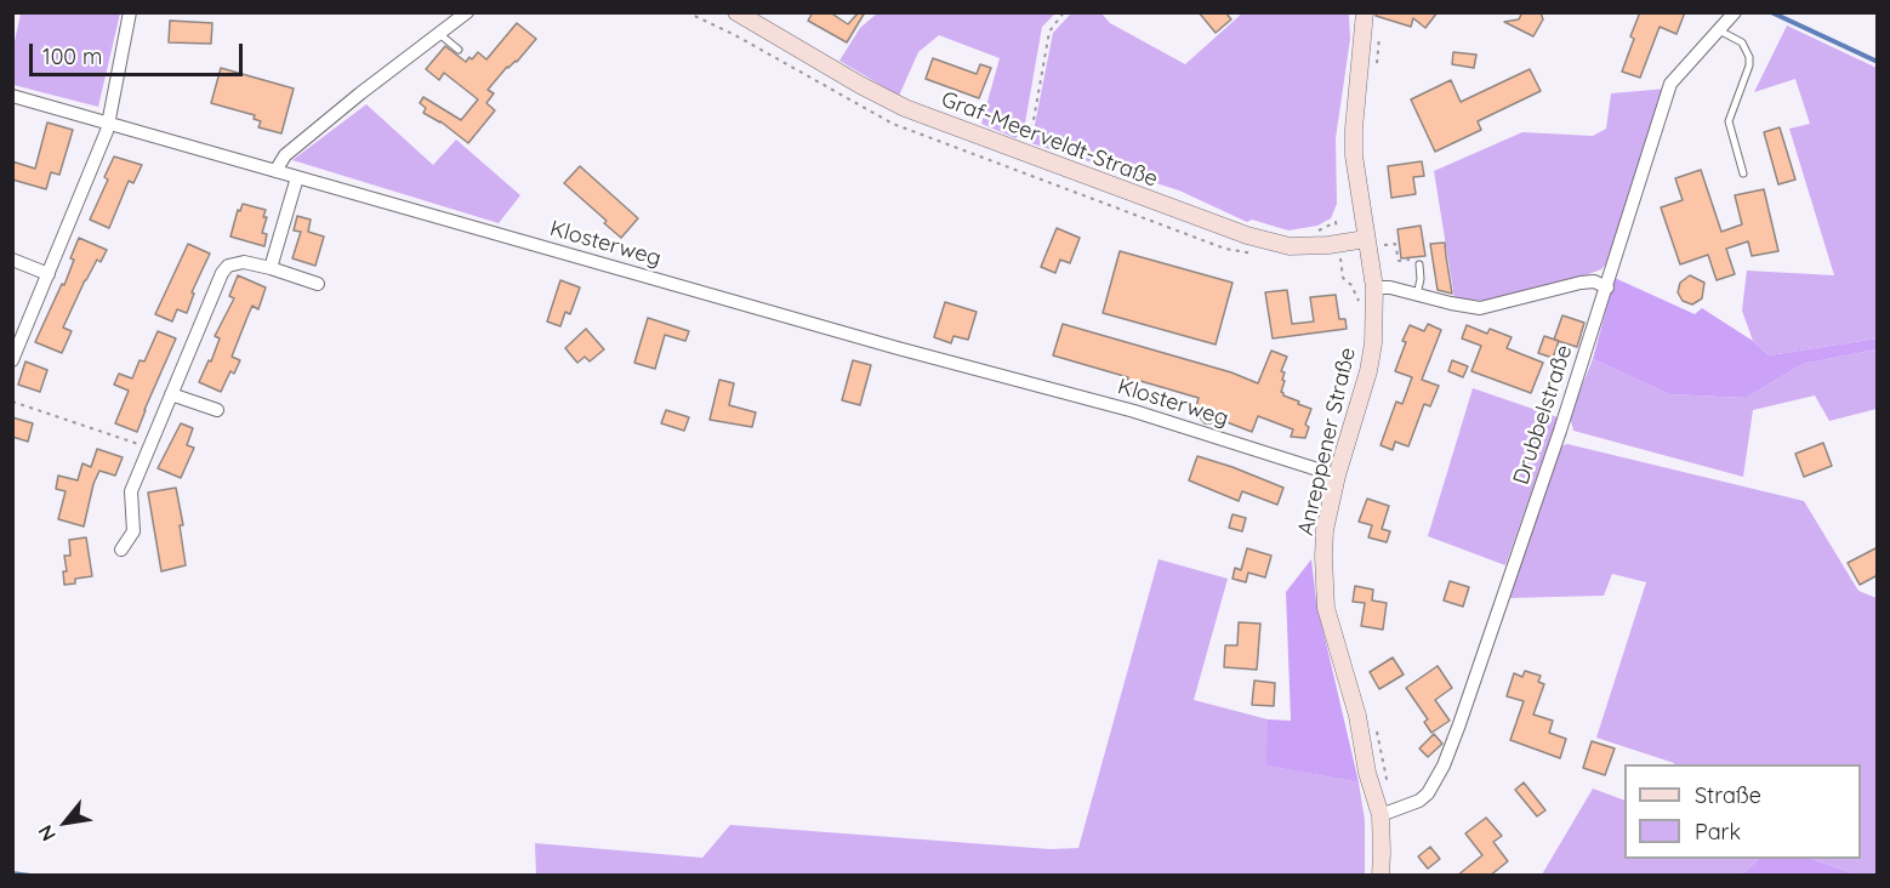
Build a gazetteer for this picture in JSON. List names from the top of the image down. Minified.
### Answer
{"streets":{"main road":["Graf-Meerveldt-Straße","Anreppener Straße"],"street":["Klosterweg","Drubbelstraße"]},"crossings":[["Graf-Meerveldt-Straße","Anreppener Straße"],["Klosterweg","Anreppener Straße"],["Drubbelstraße","Anreppener Straße"]],"legend":["Straße","Park"],"scale_bar":"100 m","north":"bottom left"}
